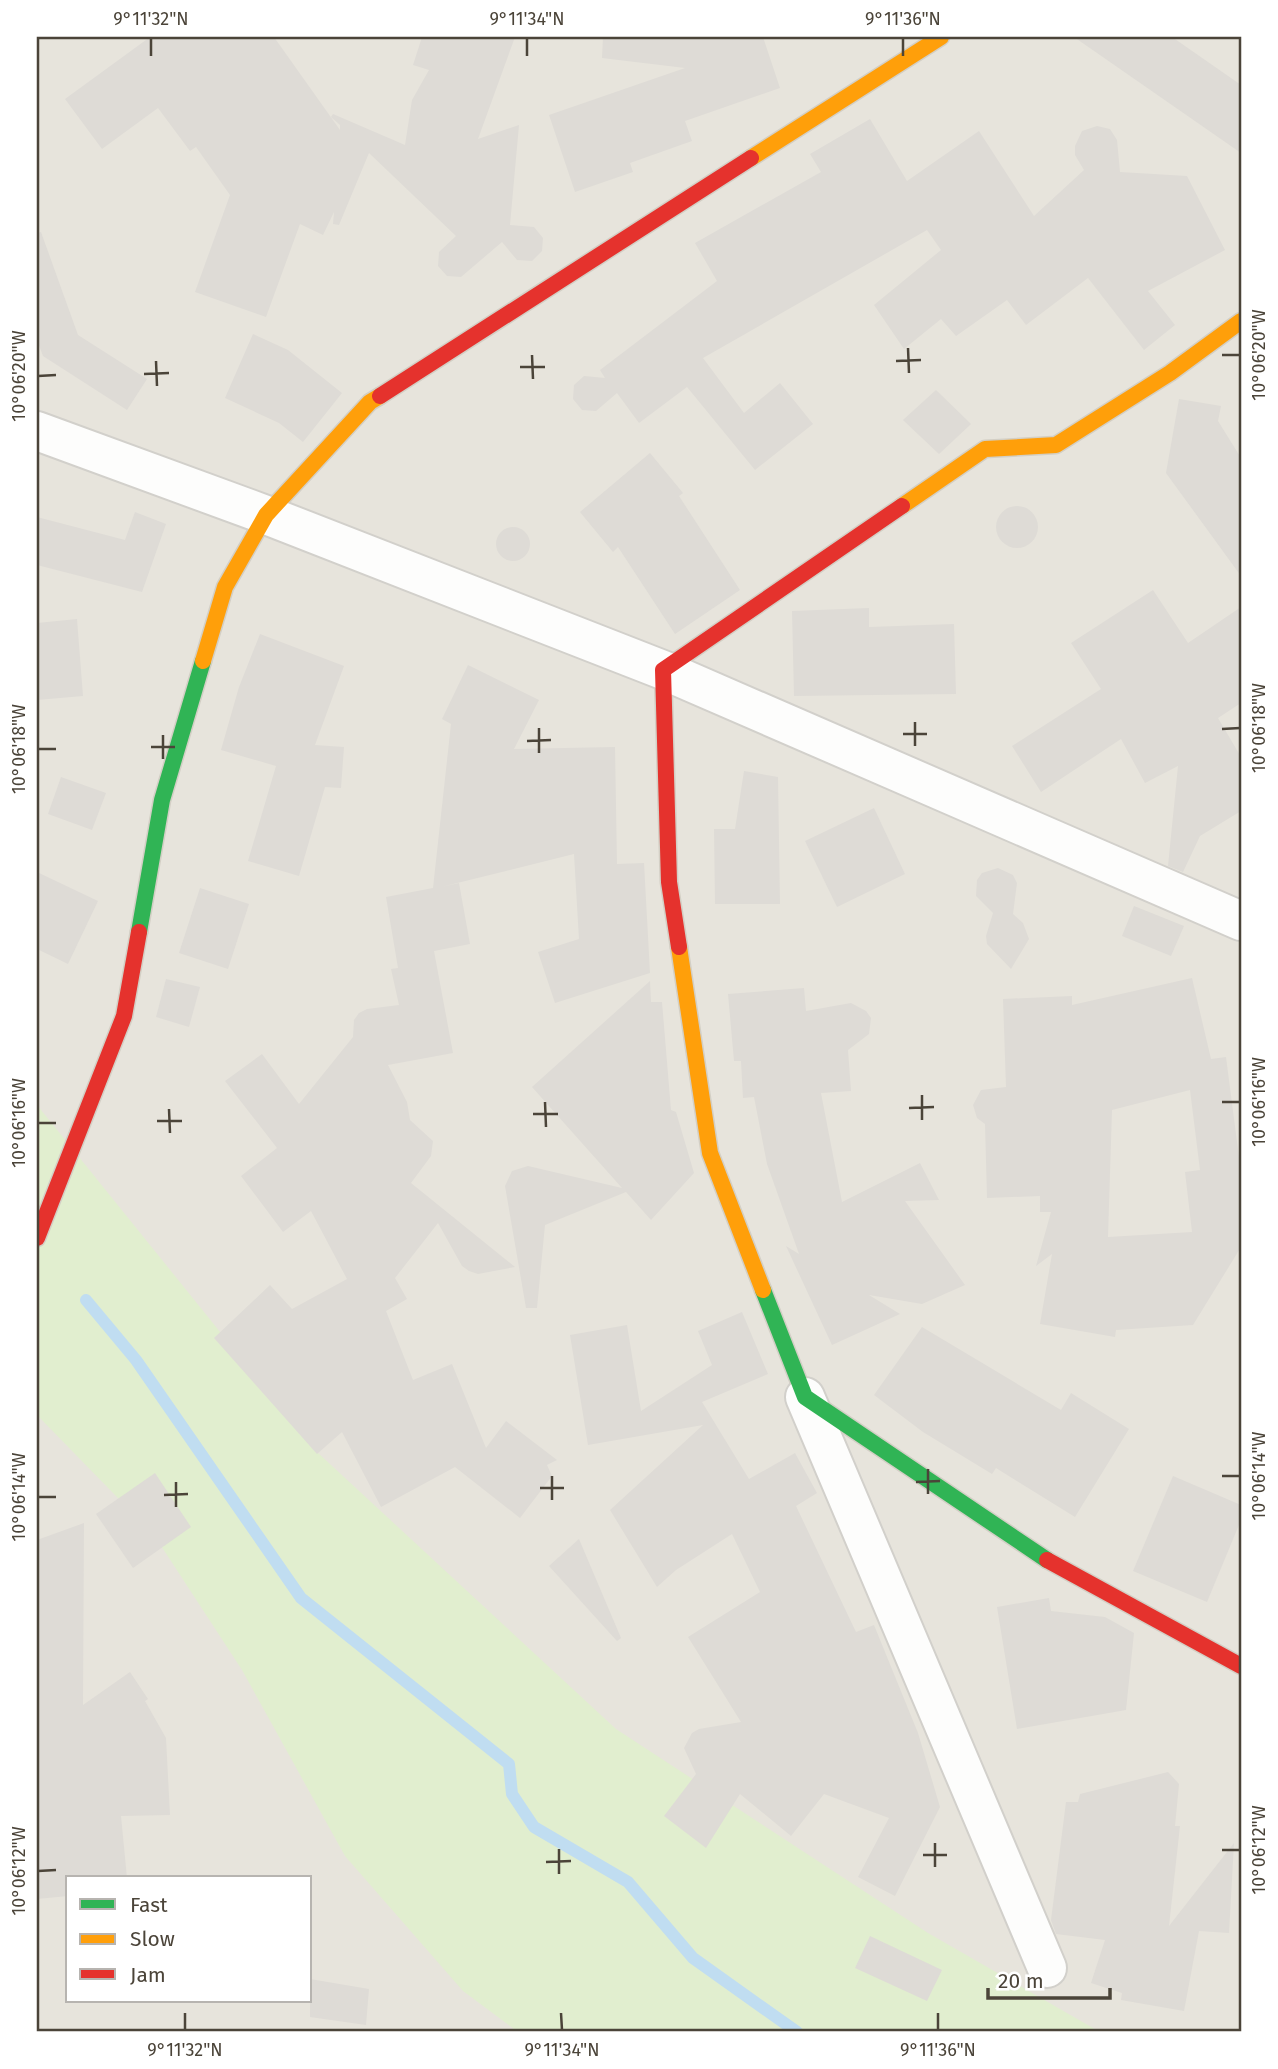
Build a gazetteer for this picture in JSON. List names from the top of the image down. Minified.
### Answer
{"legend":["Fast","Slow","Jam"],"scale_bar":"20 m","coordinates":["9°11'32\"N","9°11'34\"N","9°11'36\"N","10°06'20\"W","10°06'18\"W","10°06'16\"W","10°06'14\"W","10°06'12\"W"]}
